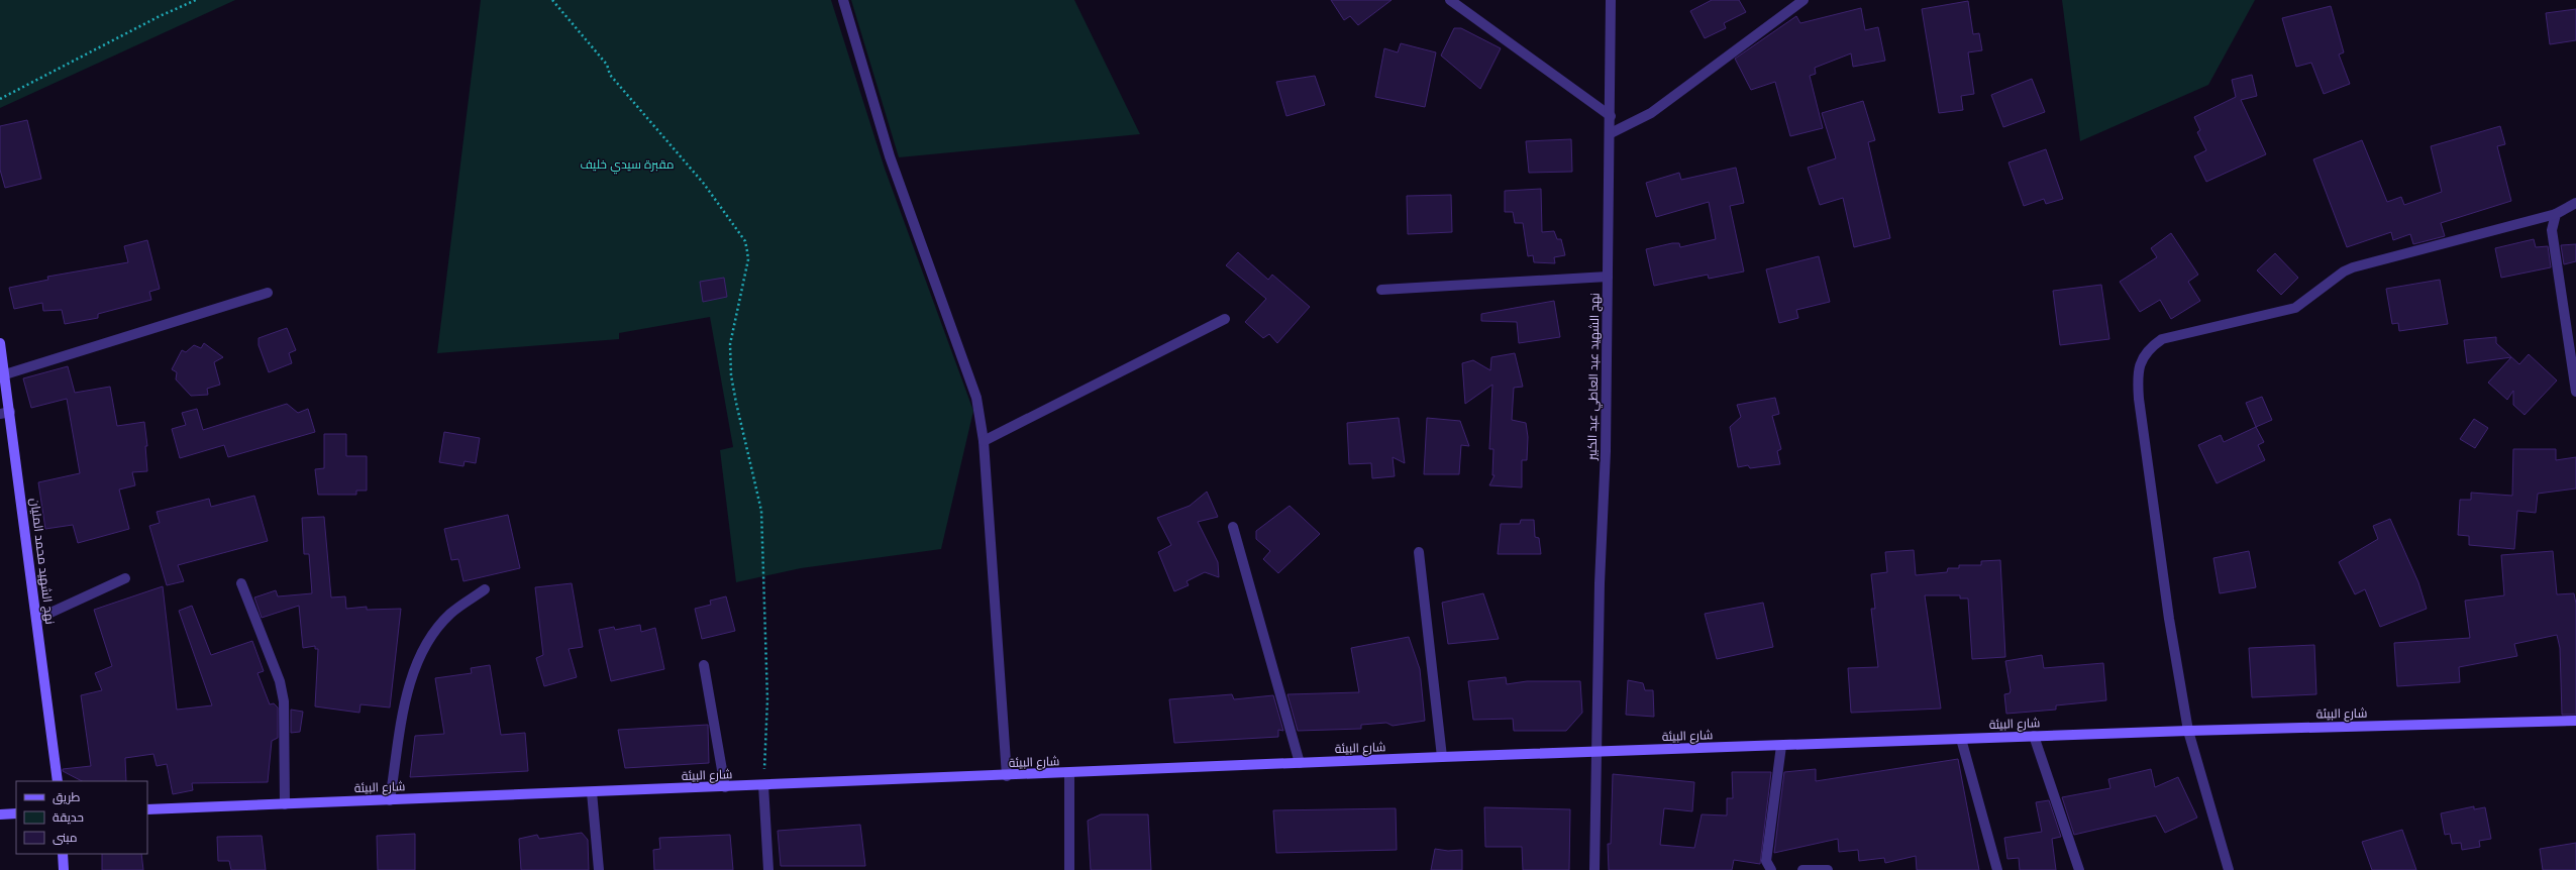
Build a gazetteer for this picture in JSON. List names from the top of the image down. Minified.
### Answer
{"streets":{"street":["نهج الشهيد عبد العاطي عبد الكبير","نهج الشهيد محمد المليان","شارع البيئة"]},"crossings":[["نهج الشهيد عبد العاطي عبد الكبير","شارع البيئة"]],"parks":["مقبرة سيدي خليف"],"legend":["طريق","حديقة","مبنى"]}
